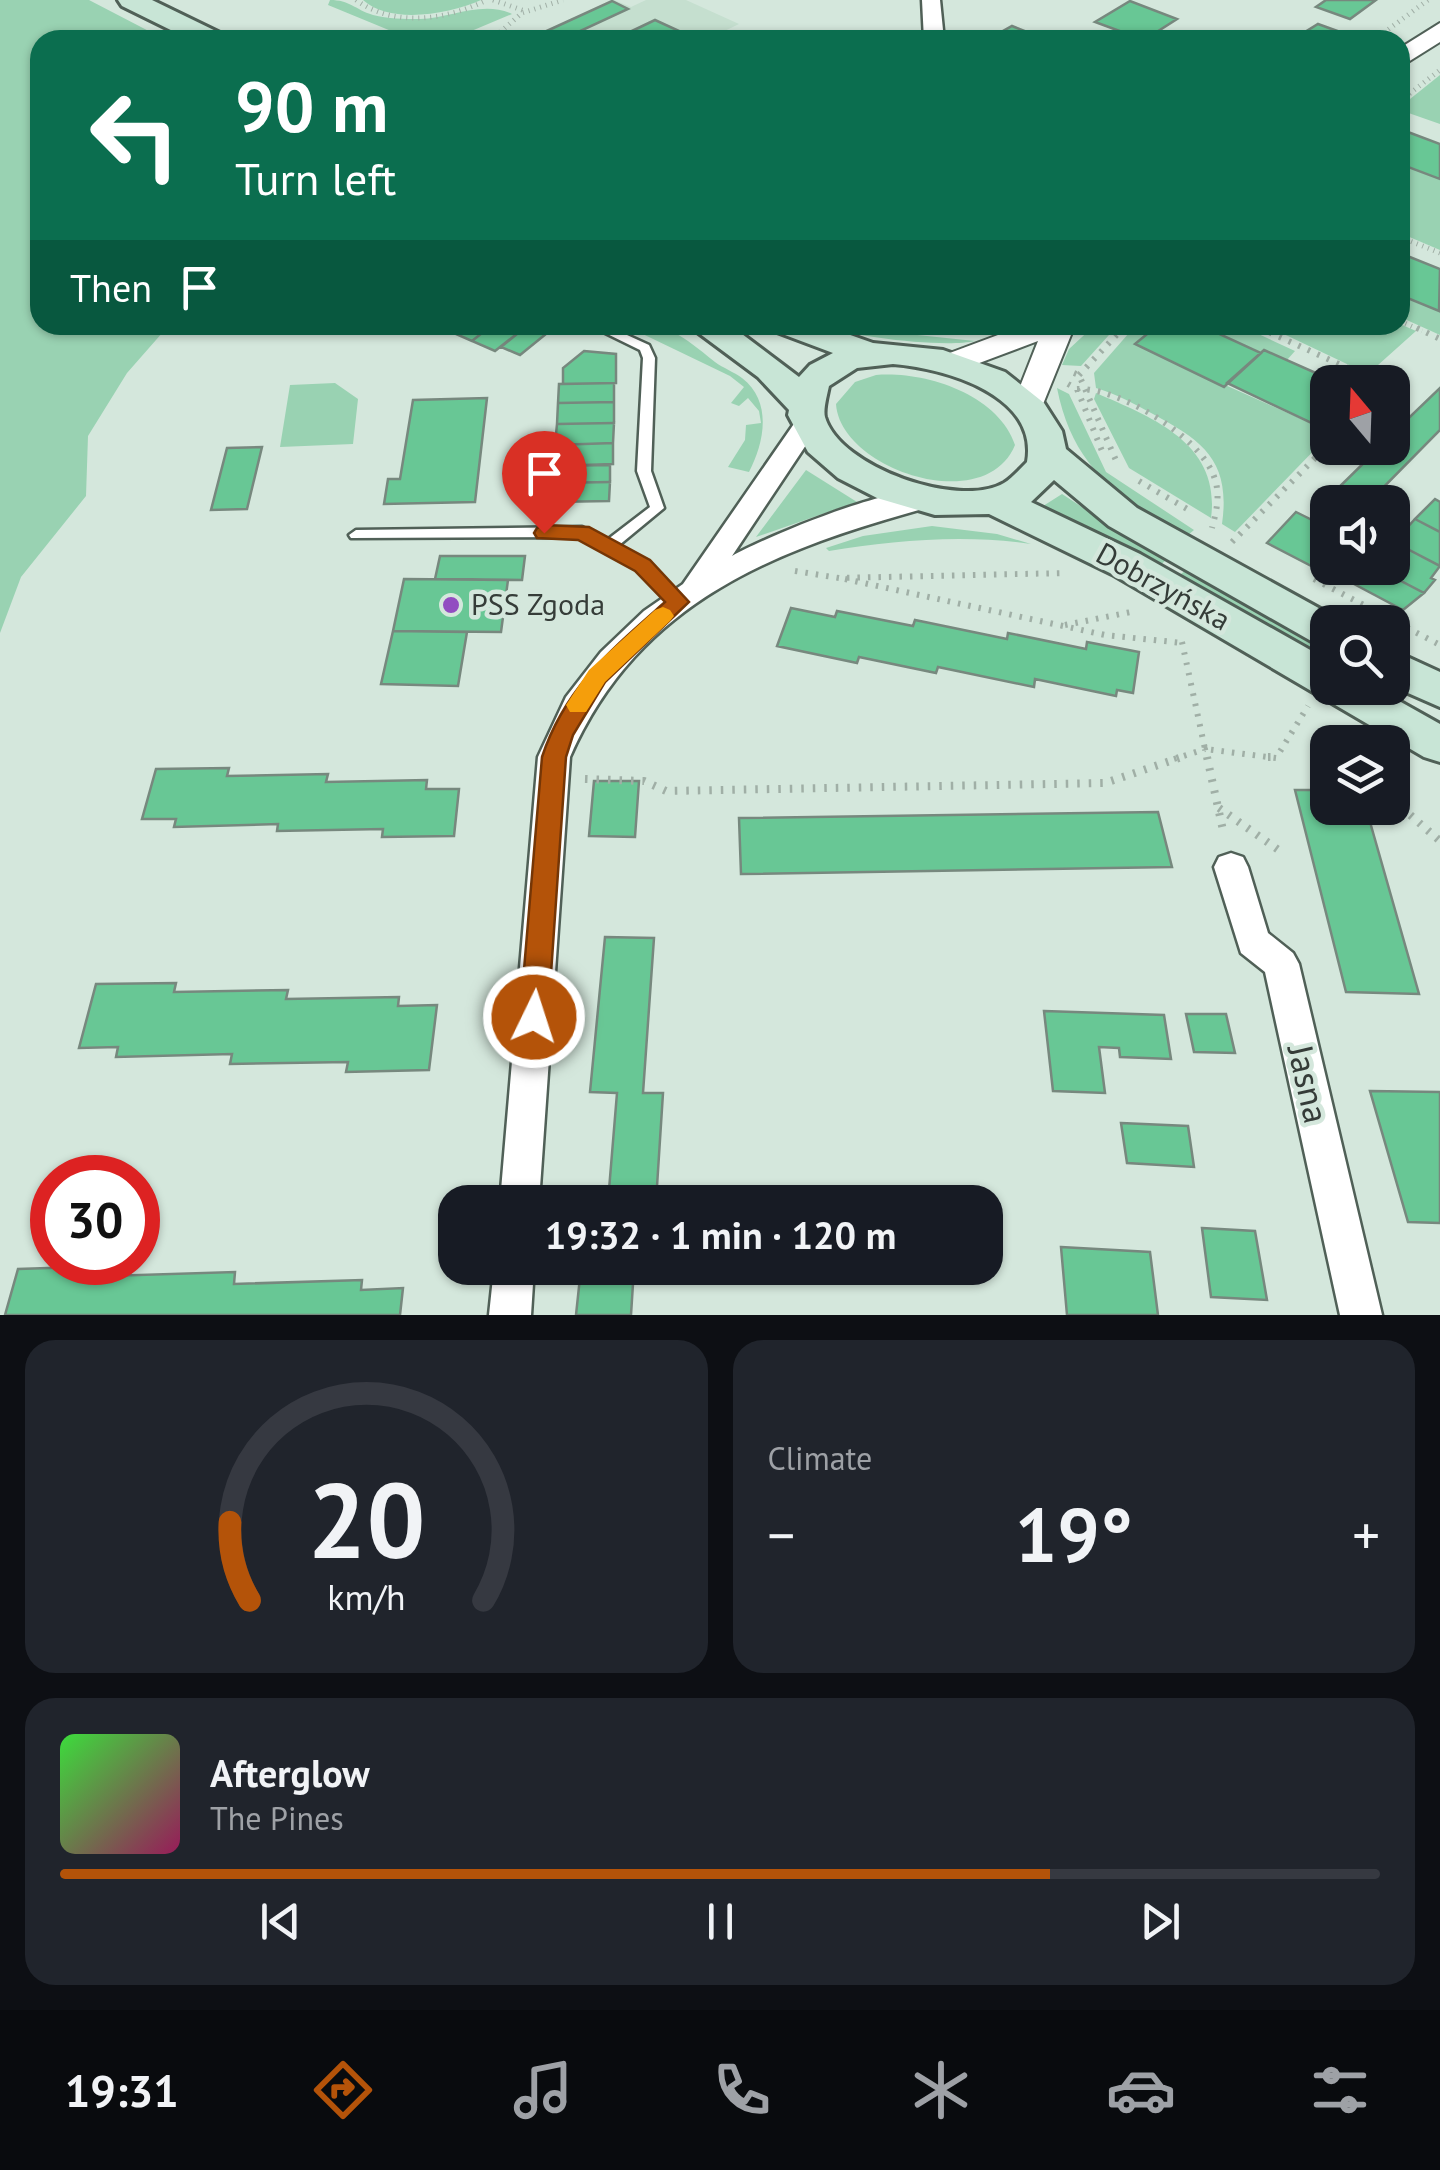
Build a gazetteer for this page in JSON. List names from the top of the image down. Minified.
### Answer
{"streets":{"main road":["Dobrzyńska"],"street":["Jasna"]},"places":["PSS Zgoda"],"north":"top","page":{"turn":["90 m","Turn left"],"then":"Then","limit":"30","trip":"19:32 · 1 min · 120 m","tile":"Climate","heat":["−","19°","+"],"song":["Afterglow","The Pines"],"tabs":"19:31","gauge":["20","km/h"]}}
